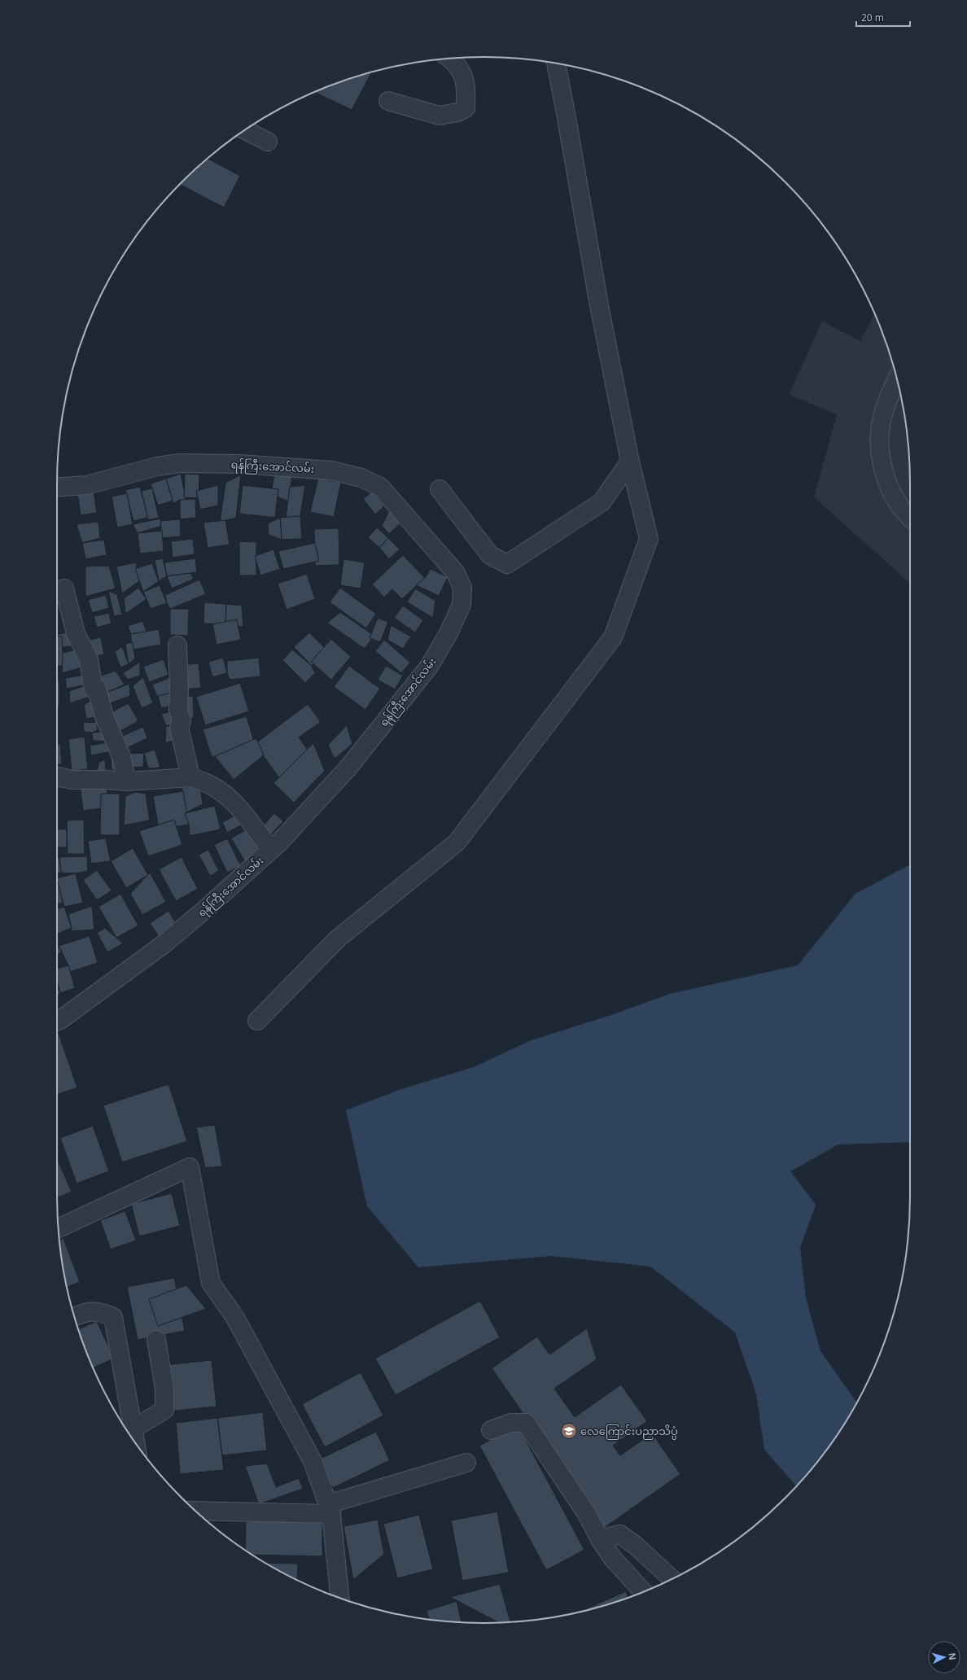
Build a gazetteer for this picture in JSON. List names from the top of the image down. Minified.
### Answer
{"streets":{"street":["ရန်ကြီးအောင်လမ်း"]},"places":{"school or university":["လေကြောင်းပညာသိပ္ပံ"]},"scale_bar":"20 m","north":"right"}
